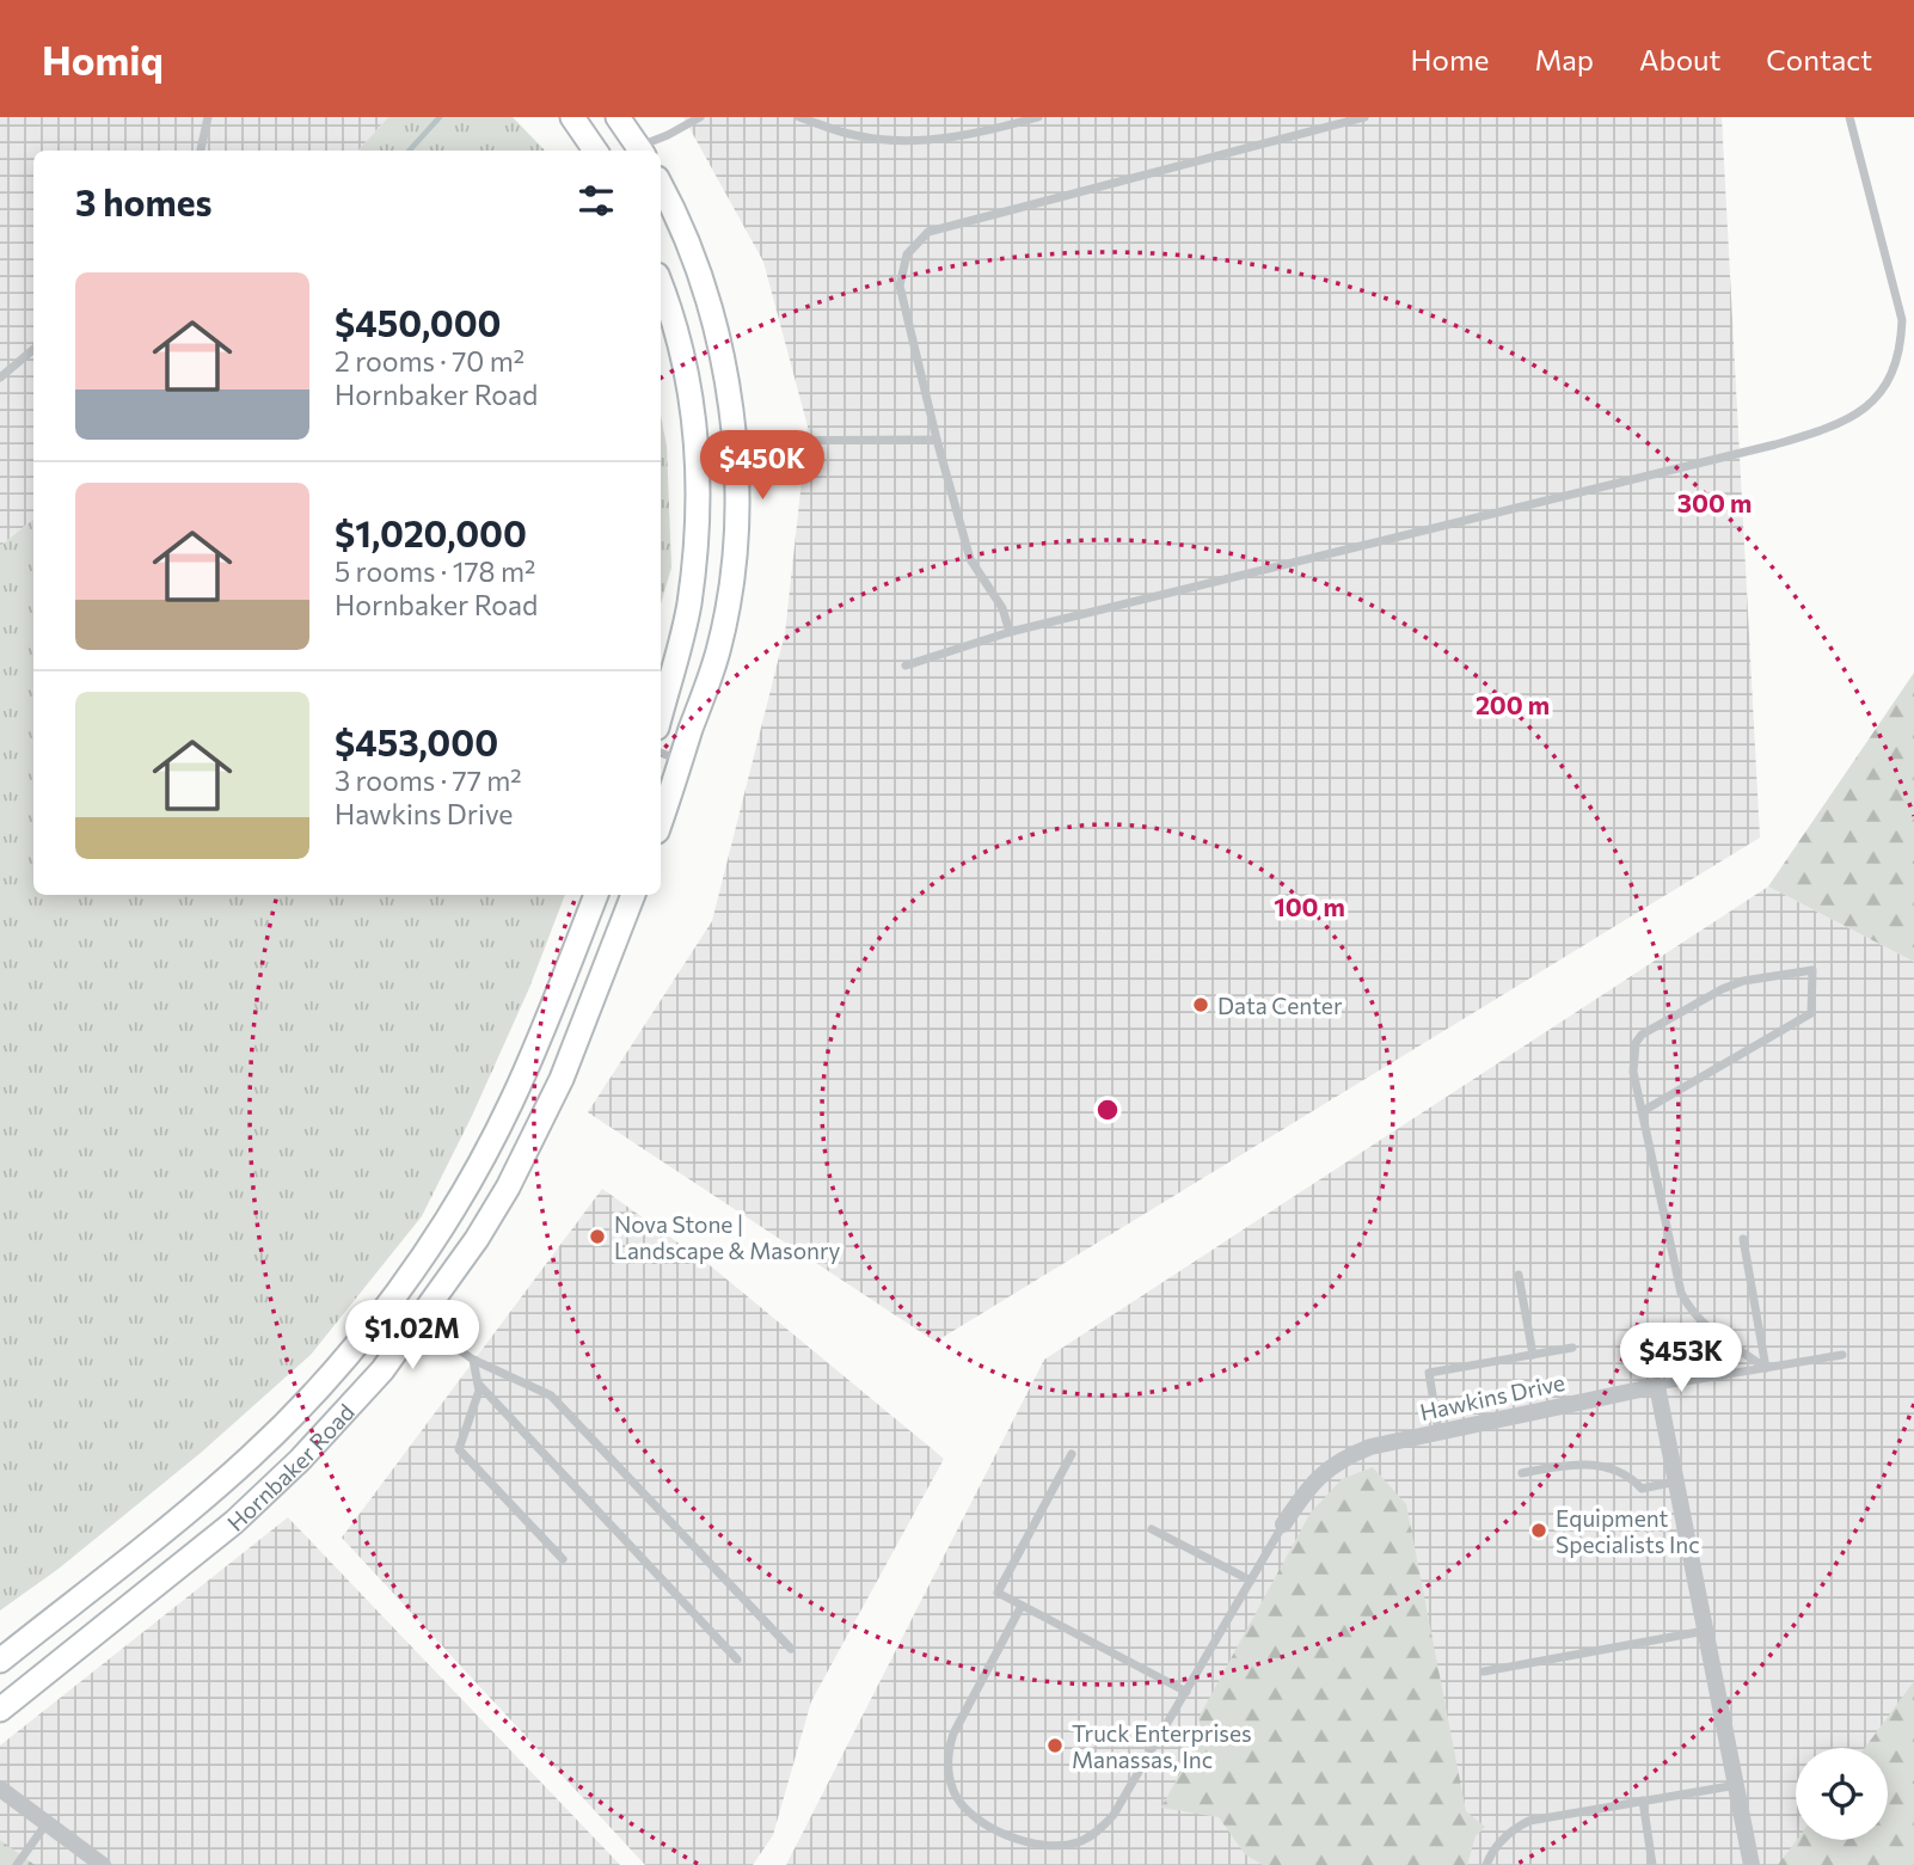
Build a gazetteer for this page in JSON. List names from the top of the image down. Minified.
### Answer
{"streets":{"main road":["Hornbaker Road"],"street":["Hawkins Drive"]},"places":["Data Center","Nova Stone | Landscape & Masonry","Equipment Specialists Inc","Truck Enterprises Manassas, Inc"],"page":{"header":"Homiq","nav":["Home","Map","About","Contact"],"heading":"3 homes","list":[{"name":"$450,000","note":"2 rooms · 70 m² · Hornbaker Road"},{"name":"$1,020,000","note":"5 rooms · 178 m² · Hornbaker Road"},{"name":"$453,000","note":"3 rooms · 77 m² · Hawkins Drive"}],"price":["$450K","$1.02M","$453K"]},"rings":["300 m","200 m","100 m"]}
